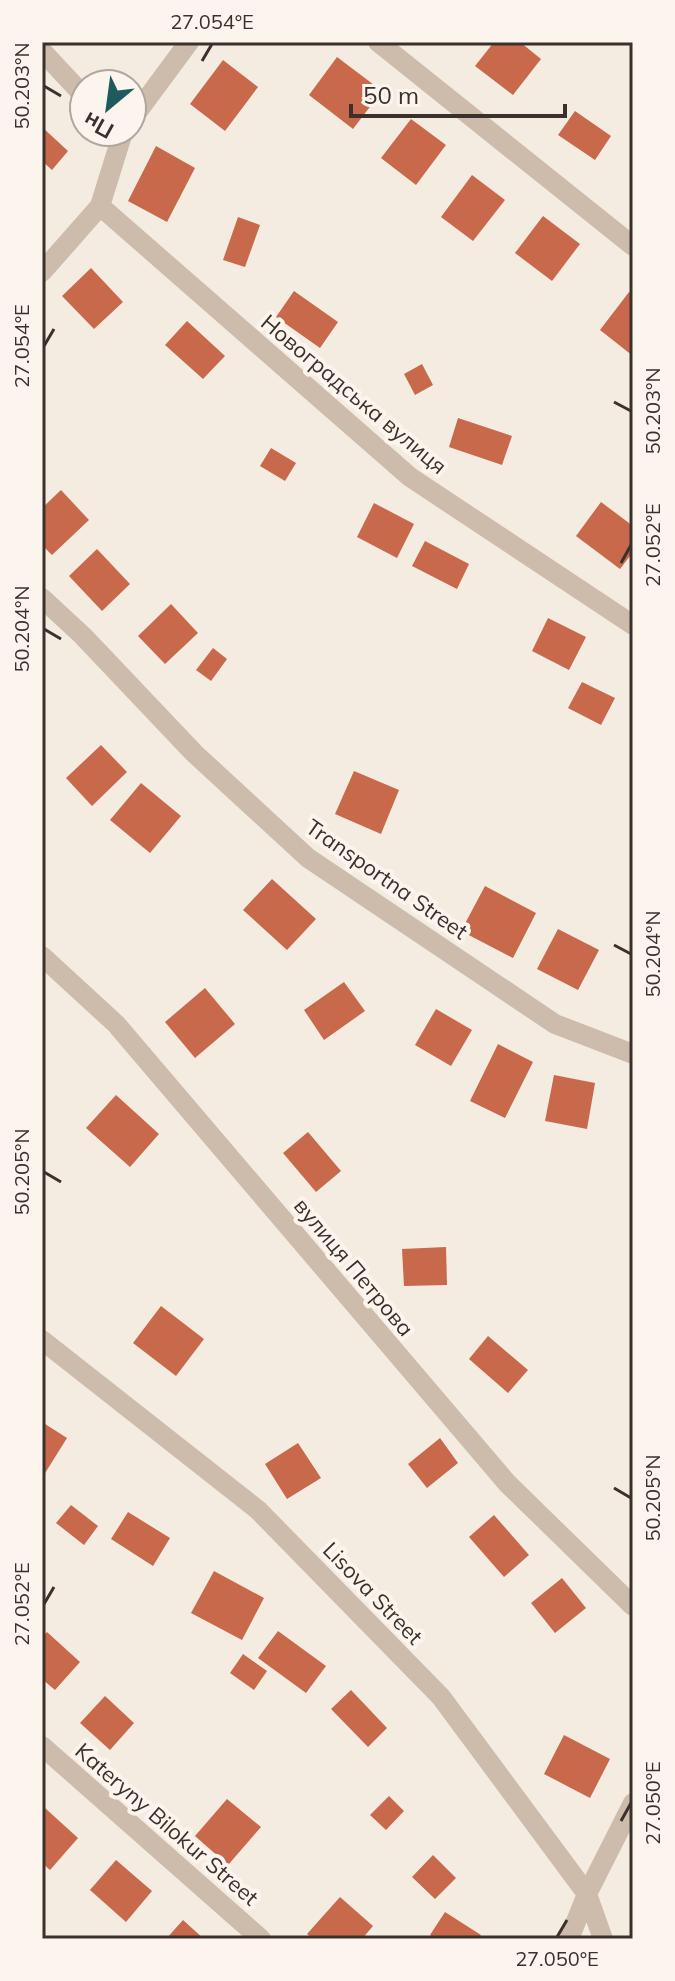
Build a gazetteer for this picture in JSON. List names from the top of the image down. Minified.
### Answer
{"streets":{"street":["Новоградська вулиця","Transportna Street","вулиця Петрова","Lisova Street","Kateryny Bilokur Street"]},"scale_bar":"50 m","north":"bottom left","coordinates":["27.054°E","50.203°N","27.052°E","50.204°N","50.205°N","27.050°E"]}
